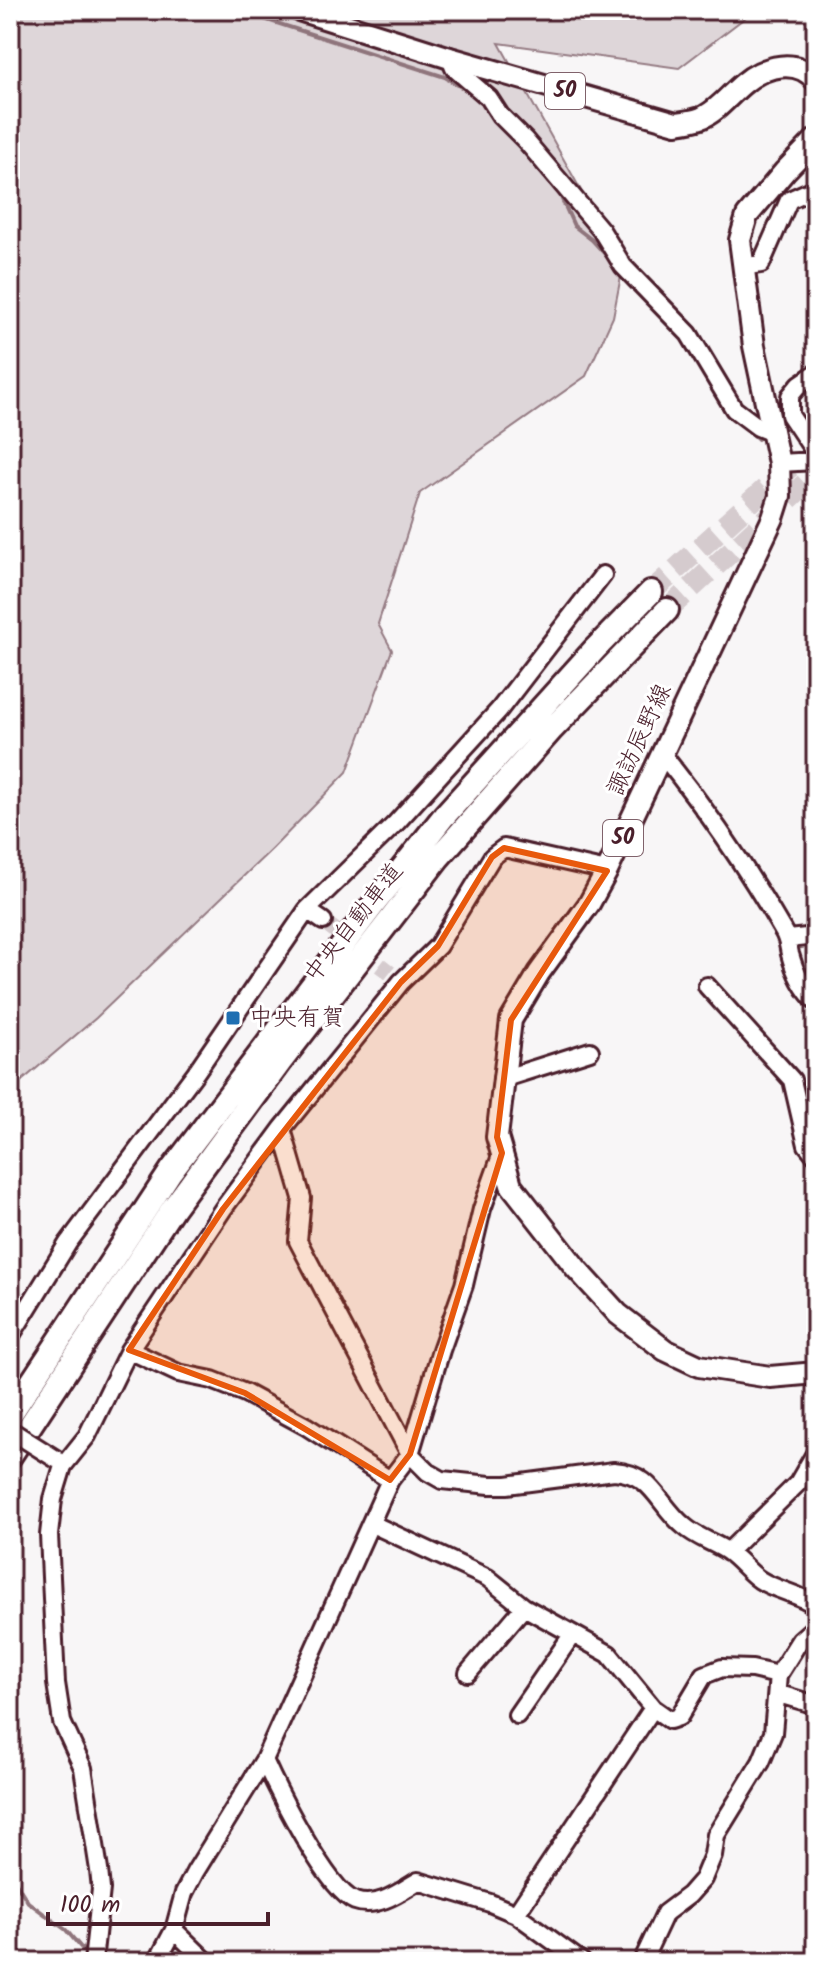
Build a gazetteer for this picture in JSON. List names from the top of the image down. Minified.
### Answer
{"streets":{"highway":["中央自動車道"],"main road":["50","諏訪辰野線"]},"places":{"transit":["中央有賀"]},"scale_bar":"100 m"}
